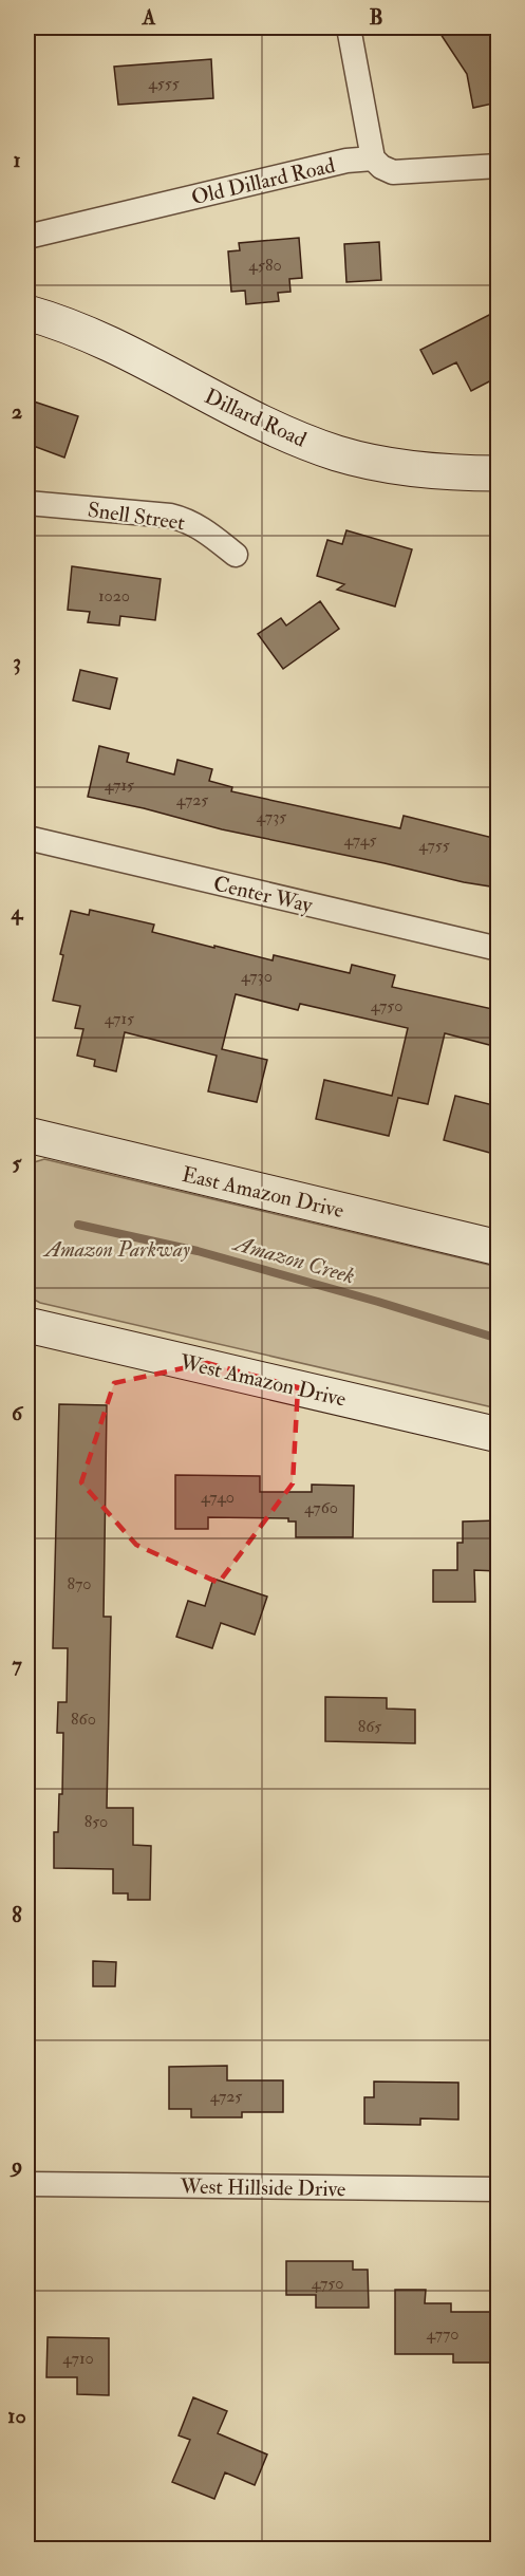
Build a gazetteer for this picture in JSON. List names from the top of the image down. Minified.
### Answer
{"streets":{"street":["Old Dillard Road","Dillard Road","Snell Street","Center Way","East Amazon Drive","West Amazon Drive","West Hillside Drive"]},"water":["Amazon Creek"],"parks":["Amazon Parkway"],"house_numbers":["4555","4580","1020","4715","4725","4735","4745","4755","4730","4750","4715","4740","4760","870","860","865","850","4725","4750","4770","4710"],"grid":{"columns":["A","B"],"rows":["1","2","3","4","5","6","7","8","9","10"]}}
